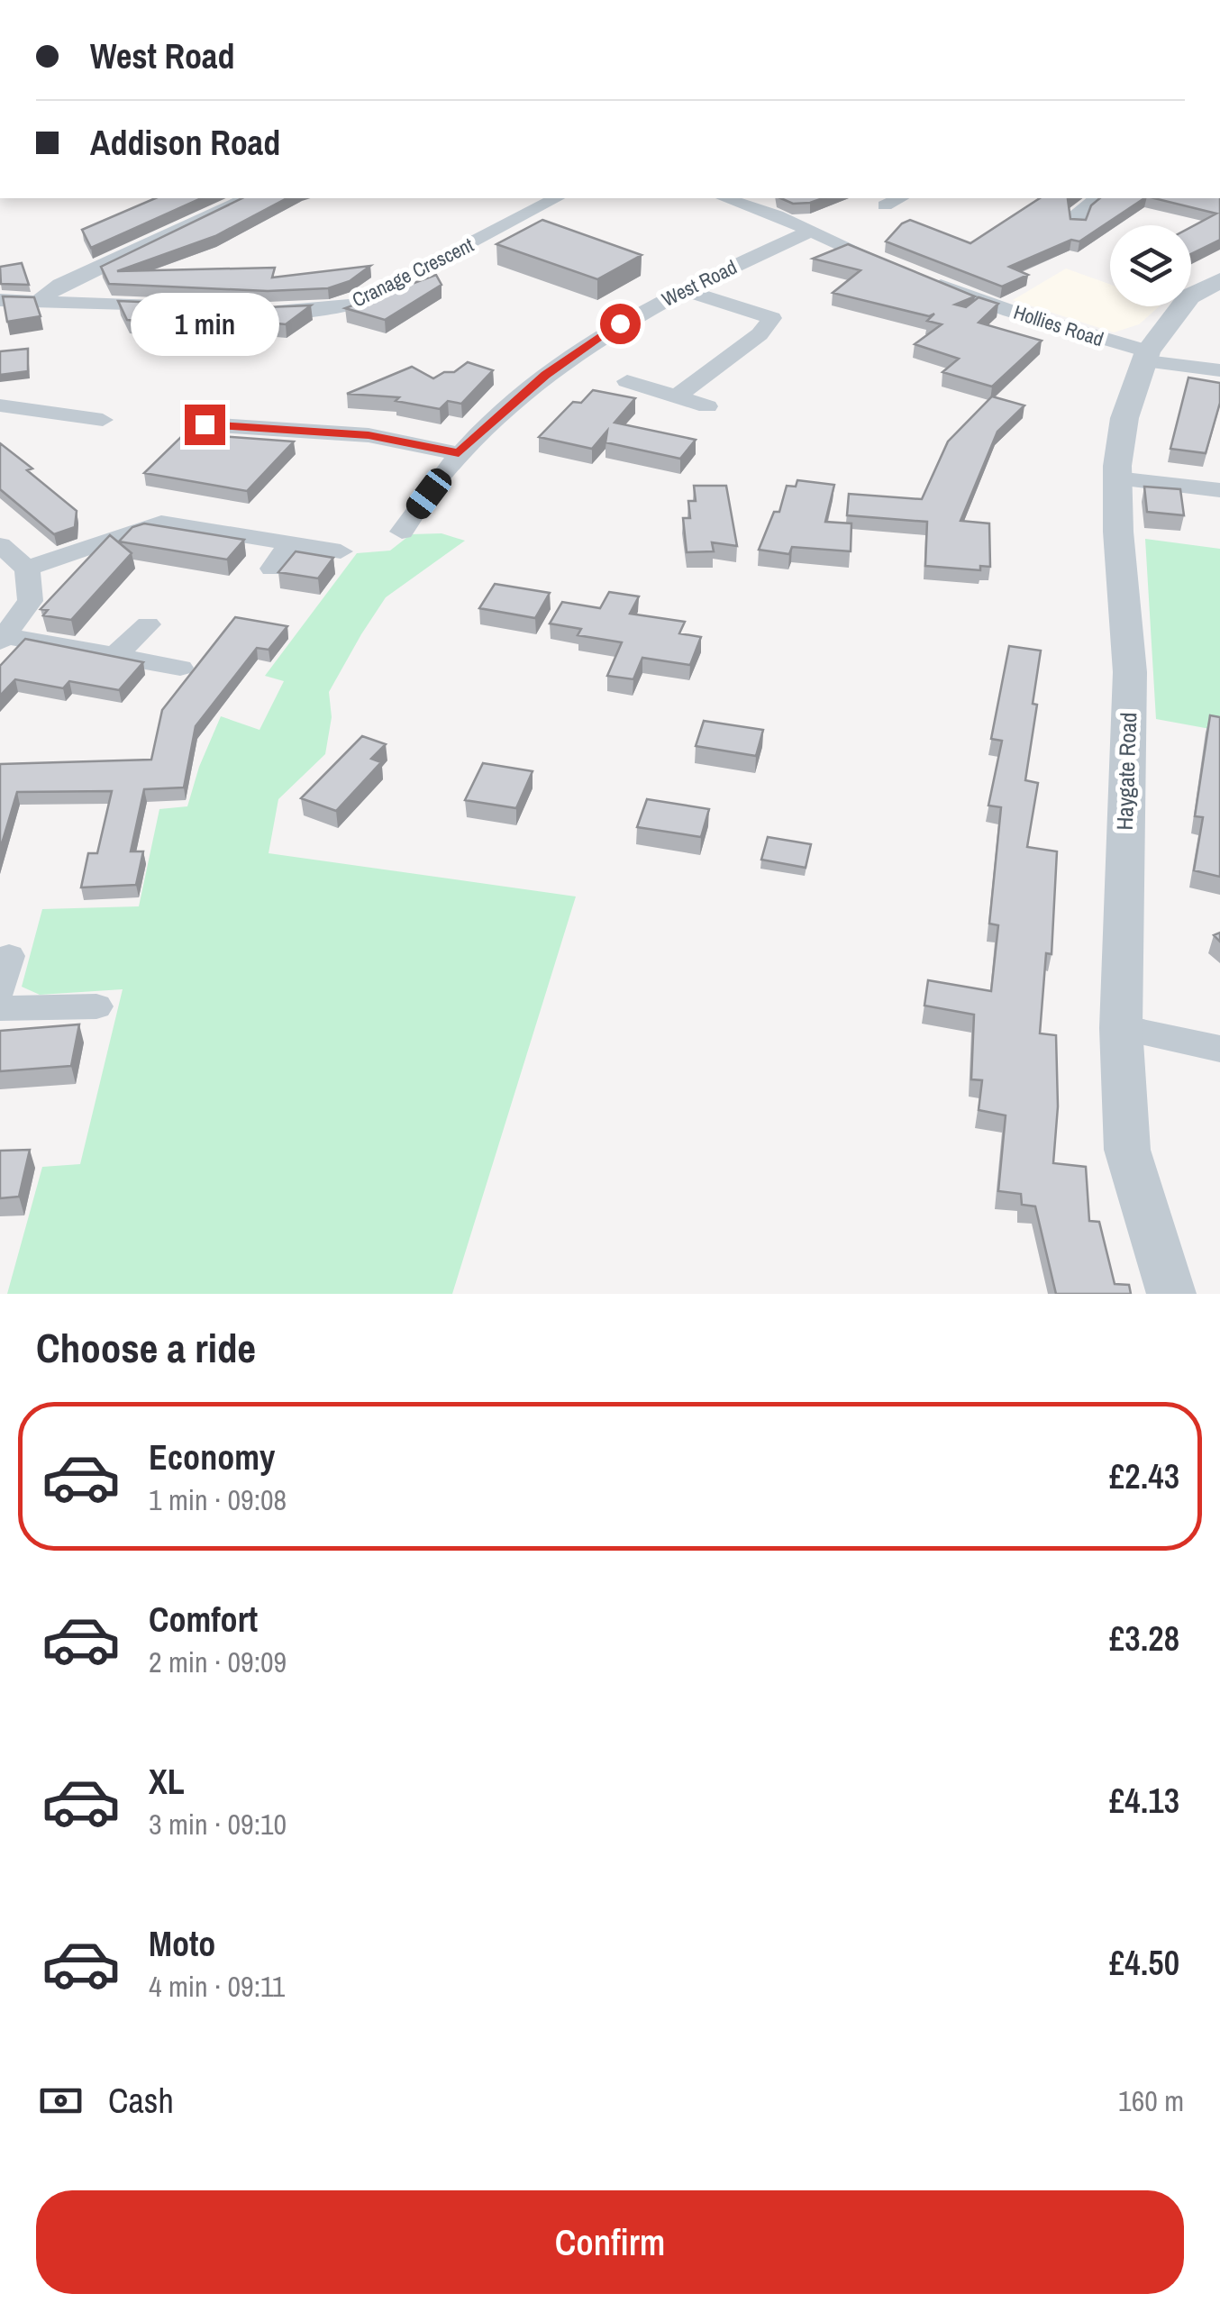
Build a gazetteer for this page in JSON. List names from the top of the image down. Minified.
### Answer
{"streets":{"street":["Cranage Crescent","West Road","Hollies Road","Haygate Road"]},"crossings":[["West Road","Hollies Road"],["Hollies Road","Haygate Road"]],"page":{"banner":["West Road","Addison Road"],"bubble":"1 min","heading":"Choose a ride","list":[{"name":"Economy","note":"1 min · 09:08","value":"£2.43"},{"name":"Comfort","note":"2 min · 09:09","value":"£3.28"},{"name":"XL","note":"3 min · 09:10","value":"£4.13"},{"name":"Moto","note":"4 min · 09:11","value":"£4.50"}],"pay":["Cash","160 m"],"buttons":"Confirm"}}
